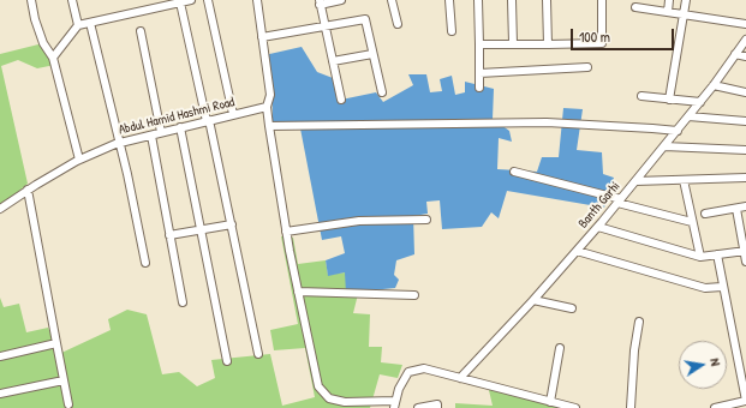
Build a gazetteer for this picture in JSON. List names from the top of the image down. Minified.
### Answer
{"streets":{"street":["Abdul Hamid Hashmi Road","Banth Garhi"]},"scale_bar":"100 m","north":"right"}
